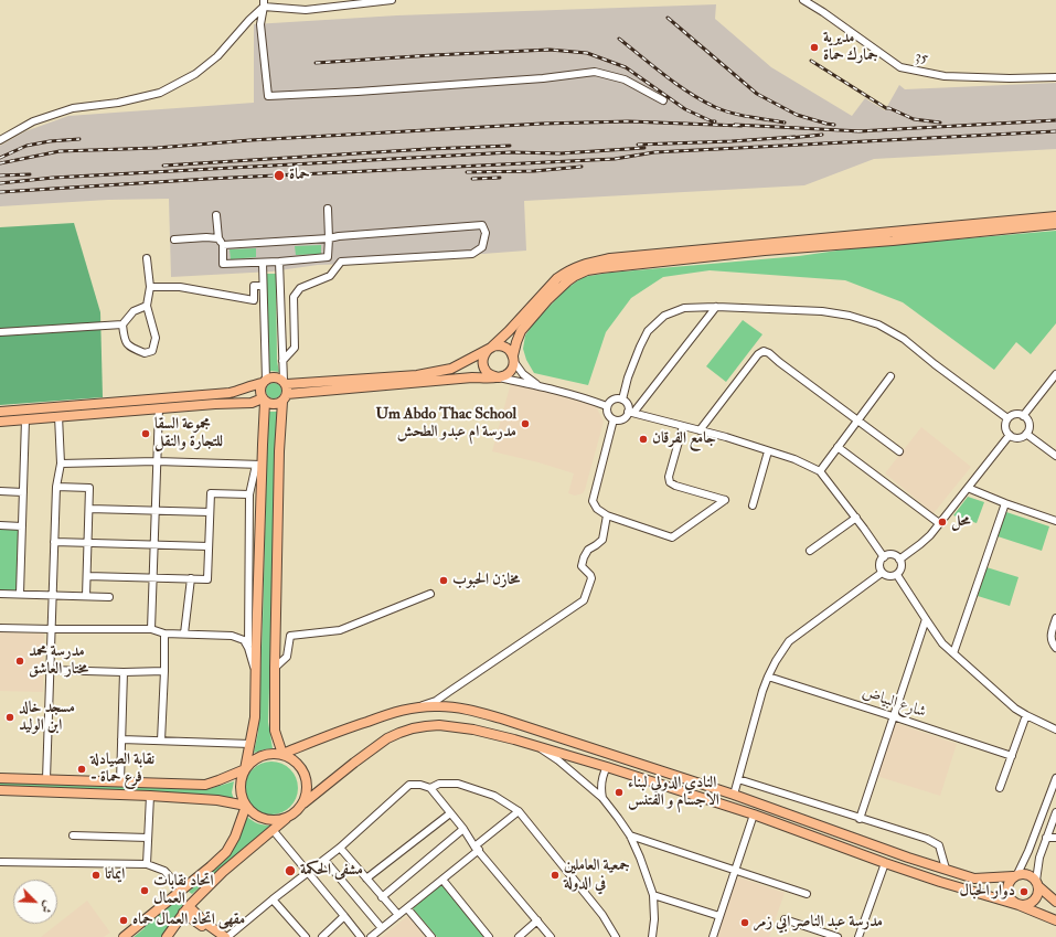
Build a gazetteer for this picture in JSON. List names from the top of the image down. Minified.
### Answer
{"streets":{"street":["35","شارع البياض"]},"places":["مديرية جمارك حماة","حماة","Um Abdo Thac School مدرسة ام عبدو الطحش","مجموعة السقا للتجارة والنقل","جامع الفرقان","محل","مخازن الحبوب","مدرسة محمد مختار العاشق","مسجد خالد ابن الوليد","نقابة الصيادلة - فرع حماة","النادي الدولي لبناء الاجسام و الفتنس","مشفى الحكمة","ايماتا","جمعية العاملين في الدولة","اتحاد نقابات العمال","دوار الحبال","مقهى اتحاد العمال حماه","مدرسة عبد الناصر ابي زمر"],"north":"bottom right"}
